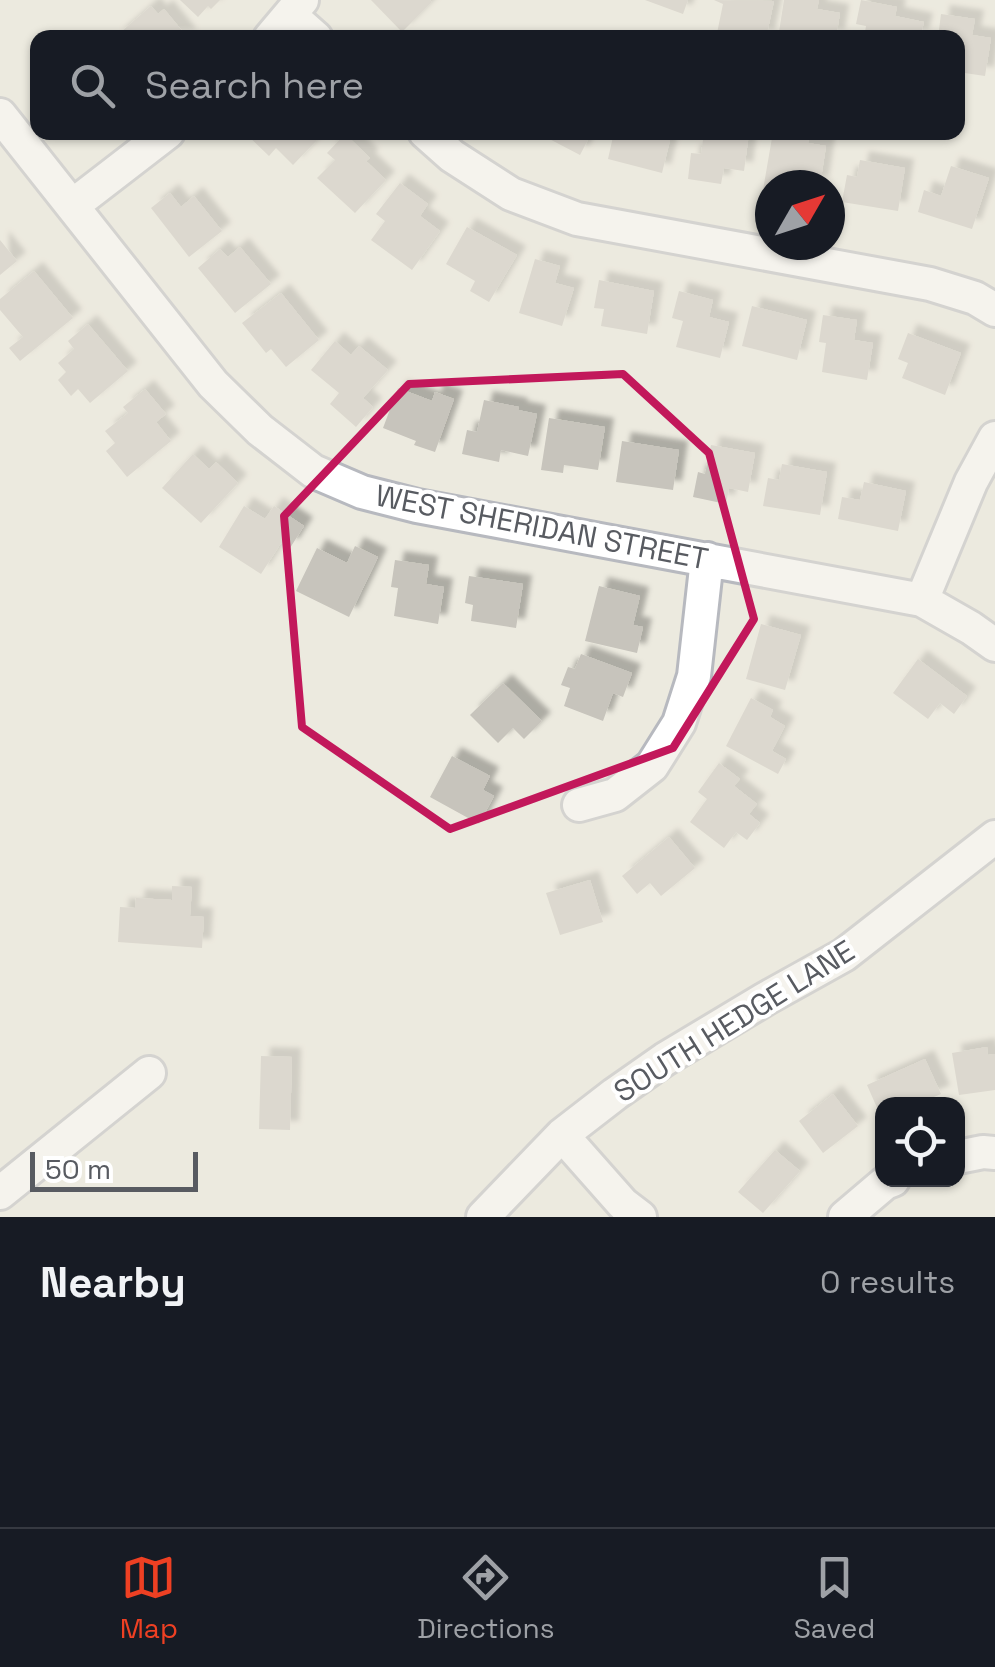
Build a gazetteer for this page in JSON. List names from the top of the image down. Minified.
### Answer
{"streets":{"street":["WEST SHERIDAN STREET","SOUTH HEDGE LANE"]},"scale_bar":"50 m","north":"top right","page":{"search":"Search here","scale":"50 m","heading":["Nearby","0 results"],"nav":["Map","Directions","Saved"]}}
